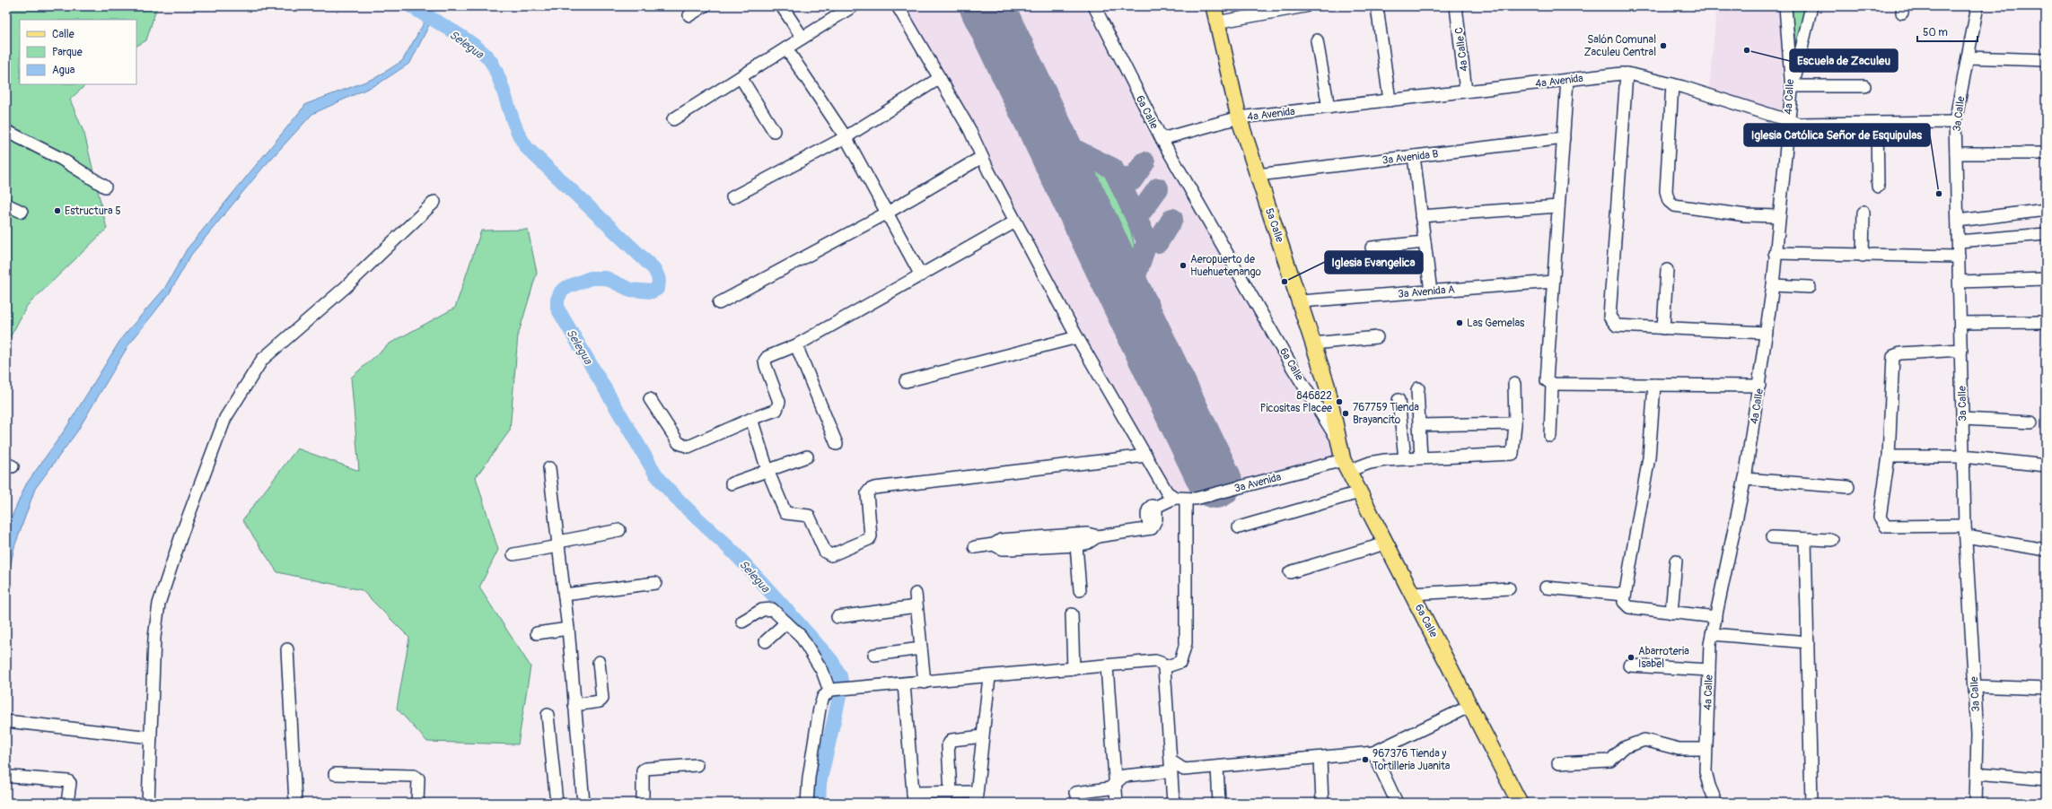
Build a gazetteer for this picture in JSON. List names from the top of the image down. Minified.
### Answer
{"streets":{"main road":["6a Calle","5a Calle"],"street":["4a Calle C","4a Avenida","4a Calle","3a Calle","3a Avenida B","3a Avenida A","3a Avenida"]},"crossings":[["4a Calle C","4a Avenida"],["4a Avenida","4a Calle"],["4a Avenida","6a Calle"],["4a Avenida","3a Calle"],["4a Avenida","5a Calle"],["6a Calle","5a Calle"],["6a Calle","3a Avenida"],["3a Avenida B","5a Calle"],["5a Calle","3a Avenida A"]],"water":["Selegua"],"places":["Salón Comunal Zaculeu Central","Escuela de Zaculeu","Iglesia Católica Señor de Esquipulas","Estructura 5","Aeropuerto de Huehuetenango","Iglesia Evangelica","Las Gemelas","846822 Picositas Placee","767759 Tienda Brayancito","Abarroteria Isabel","967376 Tienda y Tortilleria Juanita"],"legend":["Calle","Parque","Agua"],"scale_bar":"50 m"}
